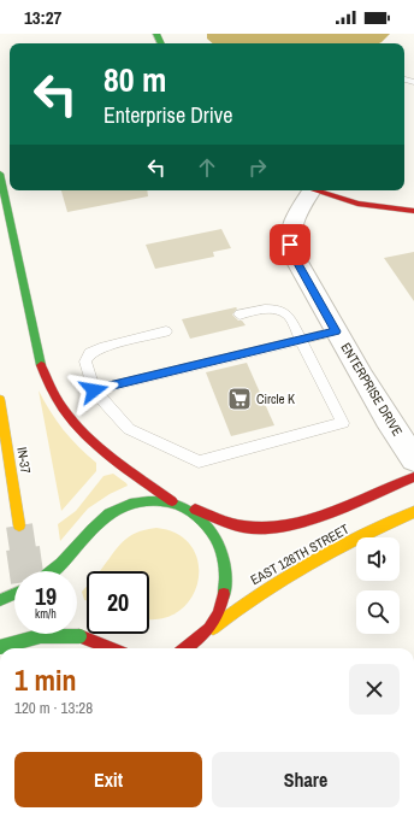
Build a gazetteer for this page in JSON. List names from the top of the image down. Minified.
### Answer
{"streets":{"main road":["IN-37","EAST 126TH STREET"],"street":["ENTERPRISE DRIVE"]},"places":{"supermarket":["Circle K"]},"page":{"status":"13:27","turn":["80 m","Enterprise Drive"],"speed":"19 km/h","limit":"20","heading":["1 min","120 m · 13:28"],"buttons":["Exit","Share"]}}
